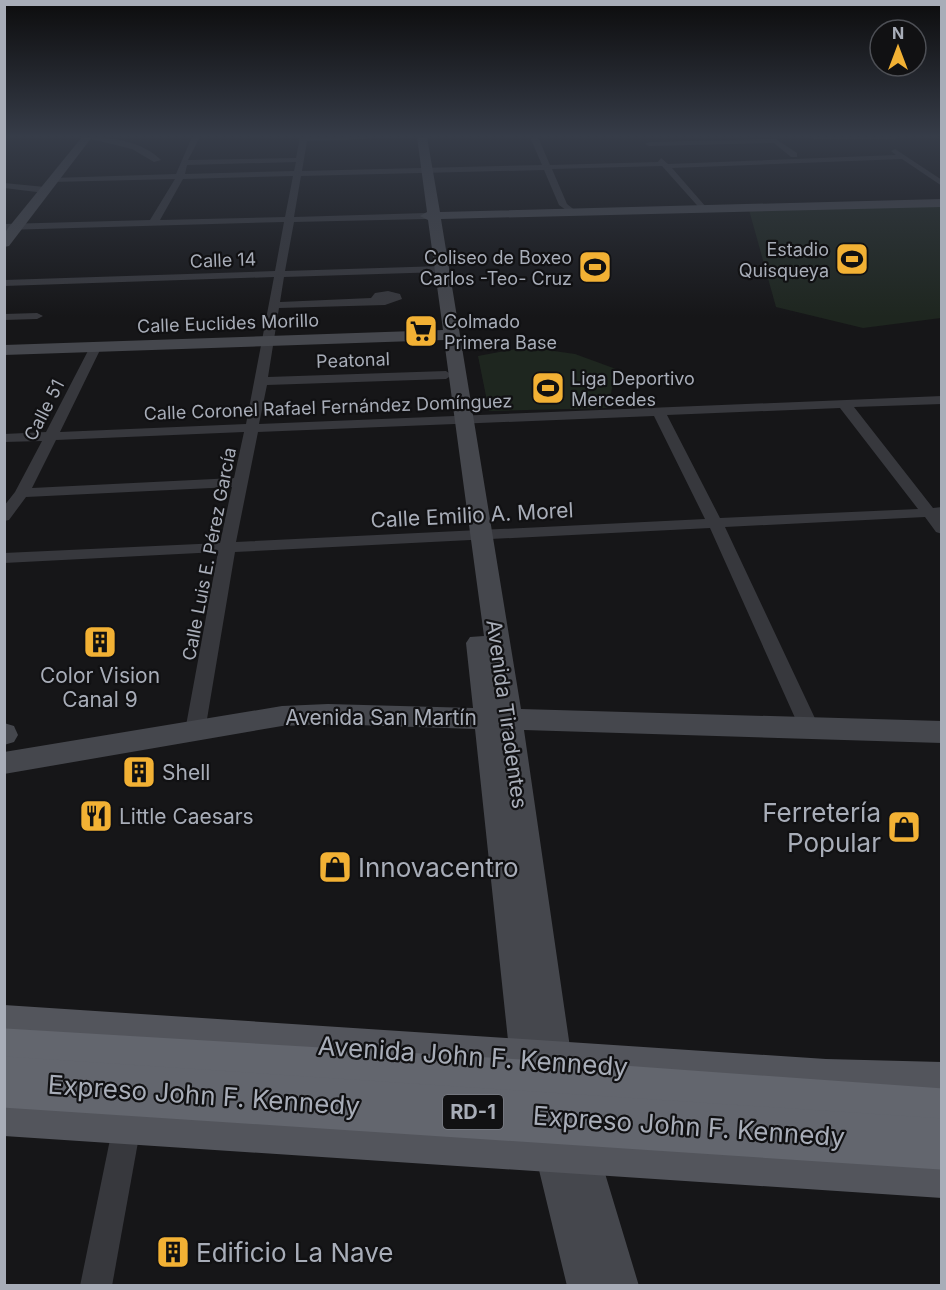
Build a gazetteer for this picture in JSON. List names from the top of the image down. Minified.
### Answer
{"streets":{"highway":["Expreso John F. Kennedy","RD-1"],"main road":["Calle Euclides Morillo","Avenida Tiradentes","Avenida San Martín","Avenida John F. Kennedy"],"street":["Calle 14","Peatonal","Calle Coronel Rafael Fernández Domínguez","Calle 51","Calle Emilio A. Morel","Calle Luis E. Pérez García"]},"crossings":[["Calle 14","Calle Luis E. Pérez García"],["Calle 14","Avenida Tiradentes"],["Calle Euclides Morillo","Calle 51"],["Calle Euclides Morillo","Calle Luis E. Pérez García"],["Calle Euclides Morillo","Avenida Tiradentes"],["Peatonal","Calle Luis E. Pérez García"],["Peatonal","Avenida Tiradentes"],["Calle Coronel Rafael Fernández Domínguez","Calle 51"],["Calle Coronel Rafael Fernández Domínguez","Calle Luis E. Pérez García"],["Calle Coronel Rafael Fernández Domínguez","Avenida Tiradentes"],["Calle Emilio A. Morel","Calle Luis E. Pérez García"],["Calle Emilio A. Morel","Avenida Tiradentes"],["Calle Luis E. Pérez García","Avenida San Martín"],["Avenida Tiradentes","Avenida San Martín"],["Avenida Tiradentes","Avenida John F. Kennedy"],["Avenida Tiradentes","RD-1"]],"places":{"sports":["Estadio Quisqueya","Coliseo de Boxeo Carlos -Teo- Cruz","Liga Deportivo Mercedes"],"supermarket":["Colmado Primera Base"],"building":["Color Vision Canal 9","Shell","Edificio La Nave"],"restaurant":["Little Caesars"],"shop":["Ferretería Popular","Innovacentro"]},"north":"top"}
